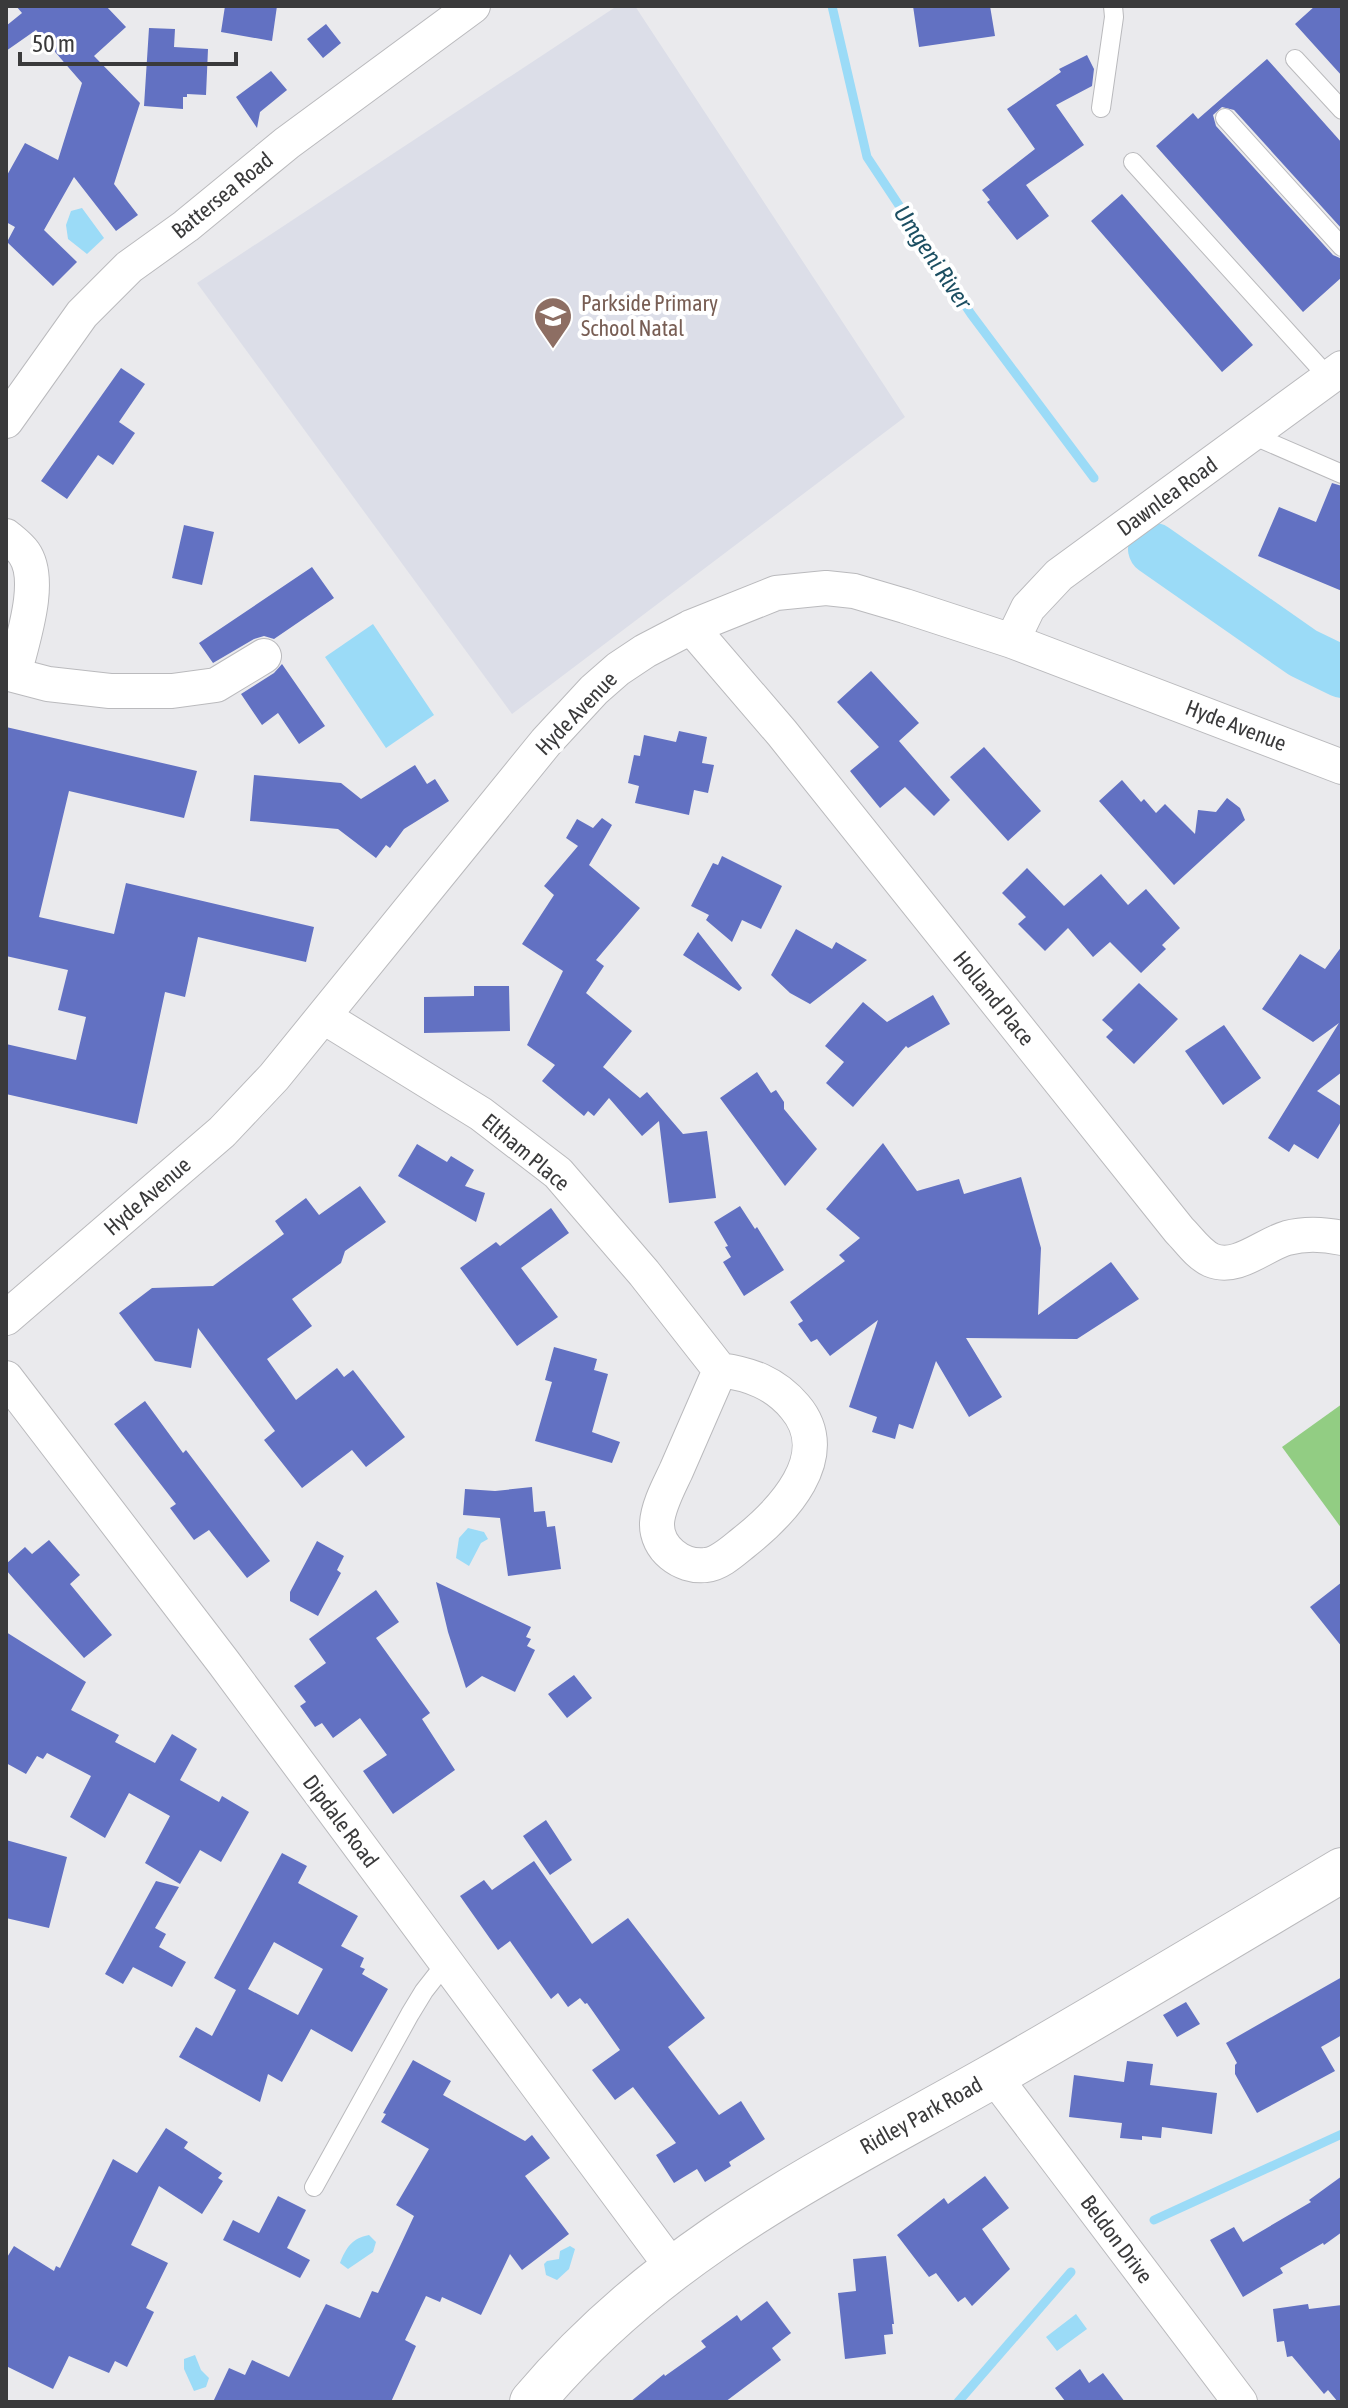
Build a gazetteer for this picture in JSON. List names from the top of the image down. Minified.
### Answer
{"streets":{"street":["Battersea Road","Dawnlea Road","Hyde Avenue","Holland Place","Eltham Place","Dipdale Road","Ridley Park Road","Beldon Drive"]},"crossings":[["Dawnlea Road","Hyde Avenue"],["Hyde Avenue","Holland Place"],["Hyde Avenue","Eltham Place"],["Dipdale Road","Ridley Park Road"],["Ridley Park Road","Beldon Drive"]],"water":["Umgeni River"],"places":{"school or university":["Parkside Primary School Natal"]},"scale_bar":"50 m"}
